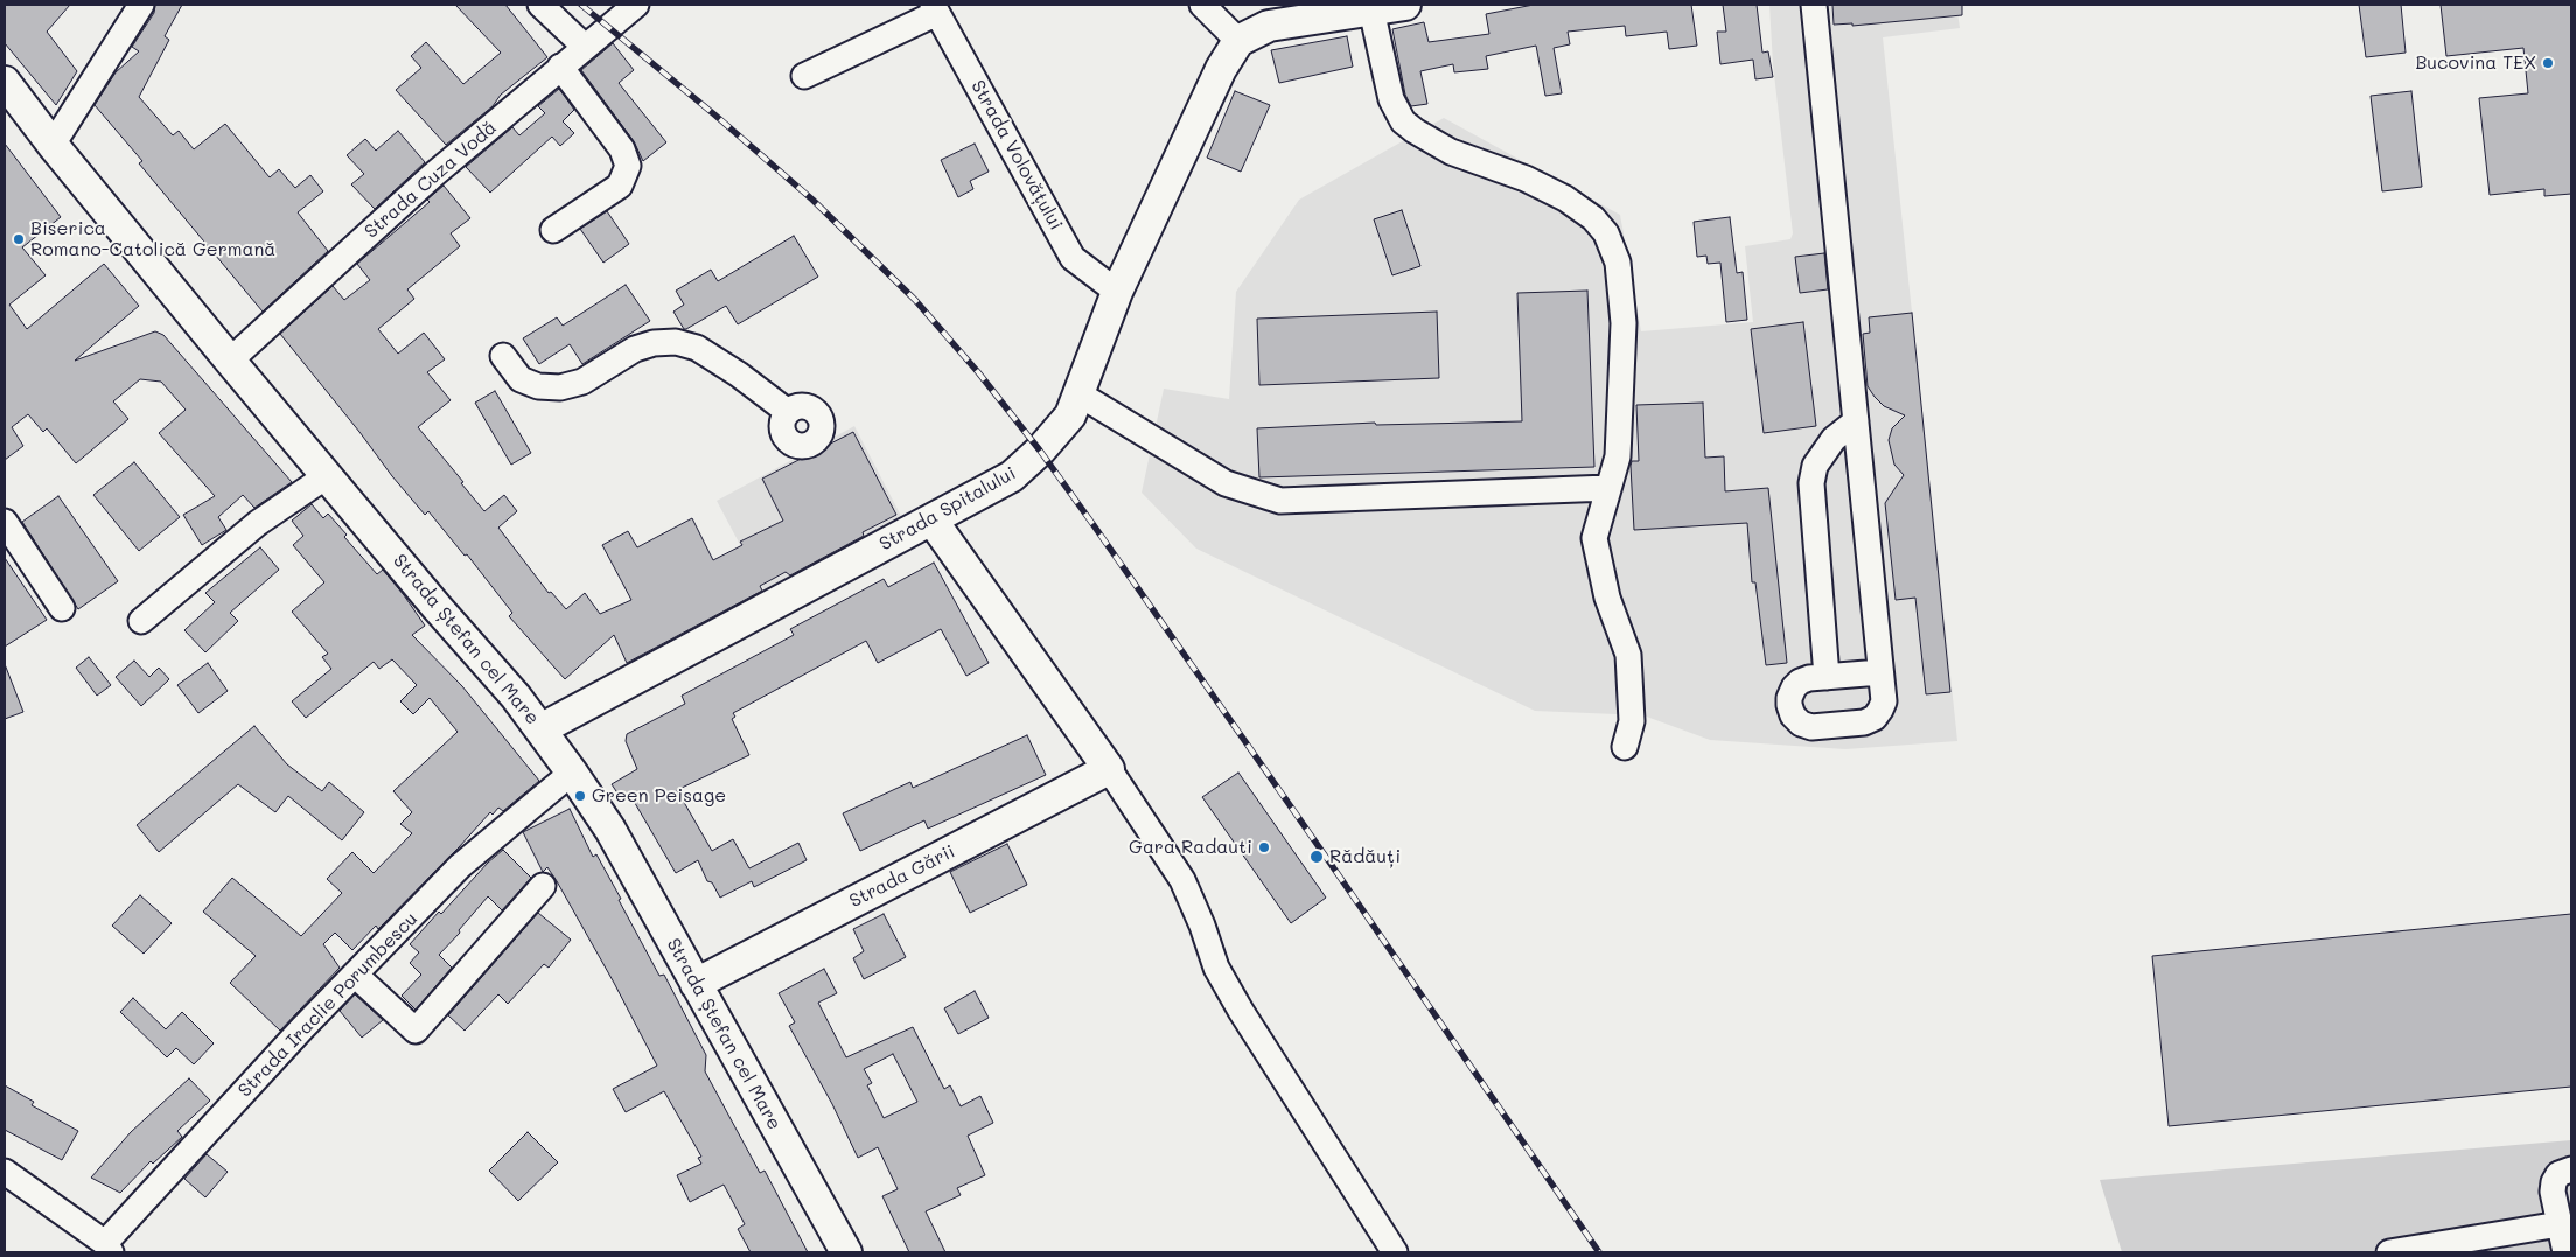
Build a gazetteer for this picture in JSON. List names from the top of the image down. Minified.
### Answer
{"streets":{"main road":["Strada Spitalului","Strada Ștefan cel Mare","Strada Gării"],"street":["Strada Volovățului","Strada Cuza Vodă","Strada Iraclie Porumbescu"]},"crossings":[["Strada Volovățului","Strada Spitalului"],["Strada Cuza Vodă","Strada Ștefan cel Mare"],["Strada Spitalului","Strada Ștefan cel Mare"],["Strada Ștefan cel Mare","Strada Gării"],["Strada Ștefan cel Mare","Strada Iraclie Porumbescu"]],"places":["Bucovina TEX","Biserica Romano-Catolică Germană","Green Peisage","Gara Radauti","Rădăuți"]}
